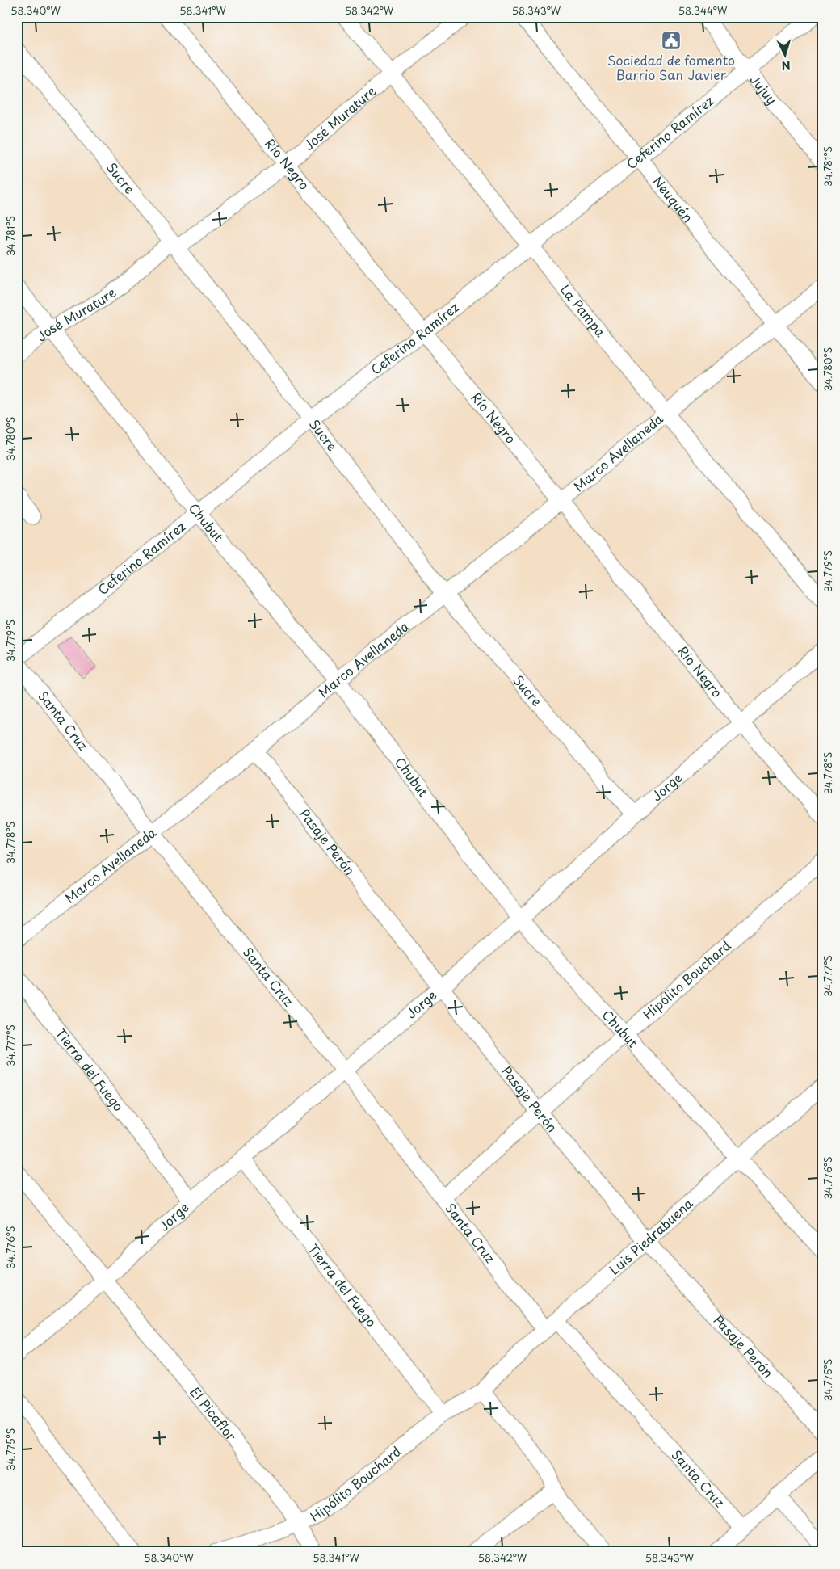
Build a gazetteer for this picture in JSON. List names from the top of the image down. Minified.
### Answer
{"streets":{"street":["Jujuy","José Murature","Ceferino Ramírez","Río Negro","Sucre","Neuquén","La Pampa","Marco Avellaneda","Chubut","Santa Cruz","Jorge","Pasaje Perón","Hipólito Bouchard","Tierra del Fuego","Luis Piedrabuena","El Picaflor"]},"crossings":[["Jujuy","Ceferino Ramírez"],["José Murature","Río Negro"],["José Murature","Sucre"],["José Murature","La Pampa"],["José Murature","Chubut"],["Ceferino Ramírez","Río Negro"],["Ceferino Ramírez","Sucre"],["Ceferino Ramírez","Neuquén"],["Ceferino Ramírez","La Pampa"],["Ceferino Ramírez","Chubut"],["Río Negro","Marco Avellaneda"],["Río Negro","Jorge"],["Sucre","Marco Avellaneda"],["Sucre","Jorge"],["Neuquén","Marco Avellaneda"],["La Pampa","Marco Avellaneda"],["Marco Avellaneda","Chubut"],["Marco Avellaneda","Santa Cruz"],["Marco Avellaneda","Pasaje Perón"],["Chubut","Jorge"],["Chubut","Hipólito Bouchard"],["Chubut","Luis Piedrabuena"],["Santa Cruz","Jorge"],["Santa Cruz","Hipólito Bouchard"],["Santa Cruz","Luis Piedrabuena"],["Jorge","Pasaje Perón"],["Jorge","Tierra del Fuego"],["Jorge","El Picaflor"],["Pasaje Perón","Hipólito Bouchard"],["Pasaje Perón","Luis Piedrabuena"],["Hipólito Bouchard","Tierra del Fuego"],["Hipólito Bouchard","Luis Piedrabuena"],["Hipólito Bouchard","El Picaflor"]],"places":{"public building":["Sociedad de fomento Barrio San Javier"]},"north":"bottom","coordinates":["58.340°W","58.341°W","58.342°W","58.343°W","58.344°W","34.781°S","34.780°S","34.779°S","34.778°S","34.777°S","34.776°S","34.775°S"]}
